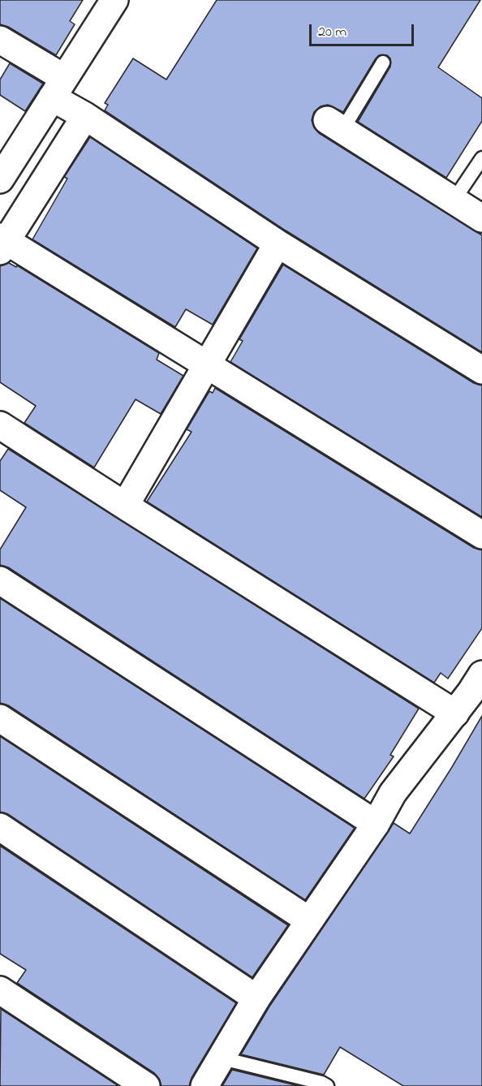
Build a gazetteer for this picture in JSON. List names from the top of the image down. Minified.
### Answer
{"scale_bar":"20 m"}
